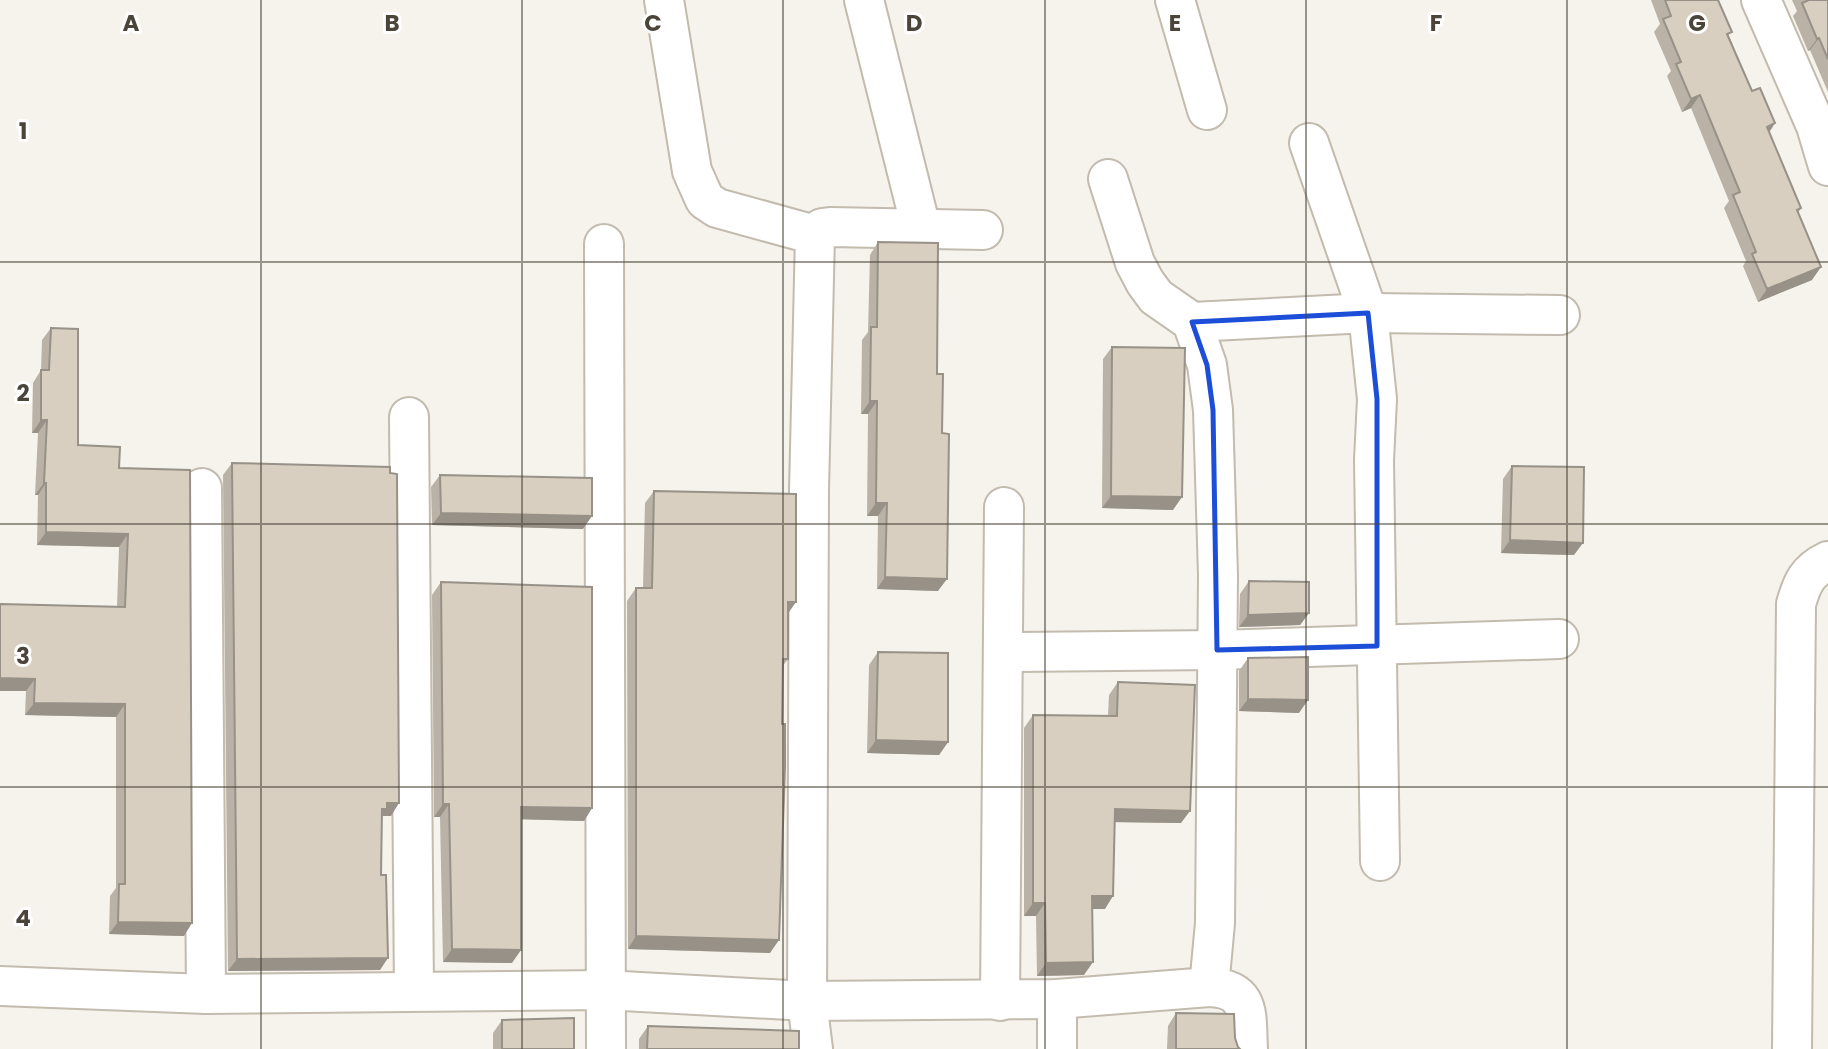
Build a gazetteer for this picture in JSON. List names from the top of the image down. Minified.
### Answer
{"grid":{"columns":["A","B","C","D","E","F","G"],"rows":["1","2","3","4"]}}
